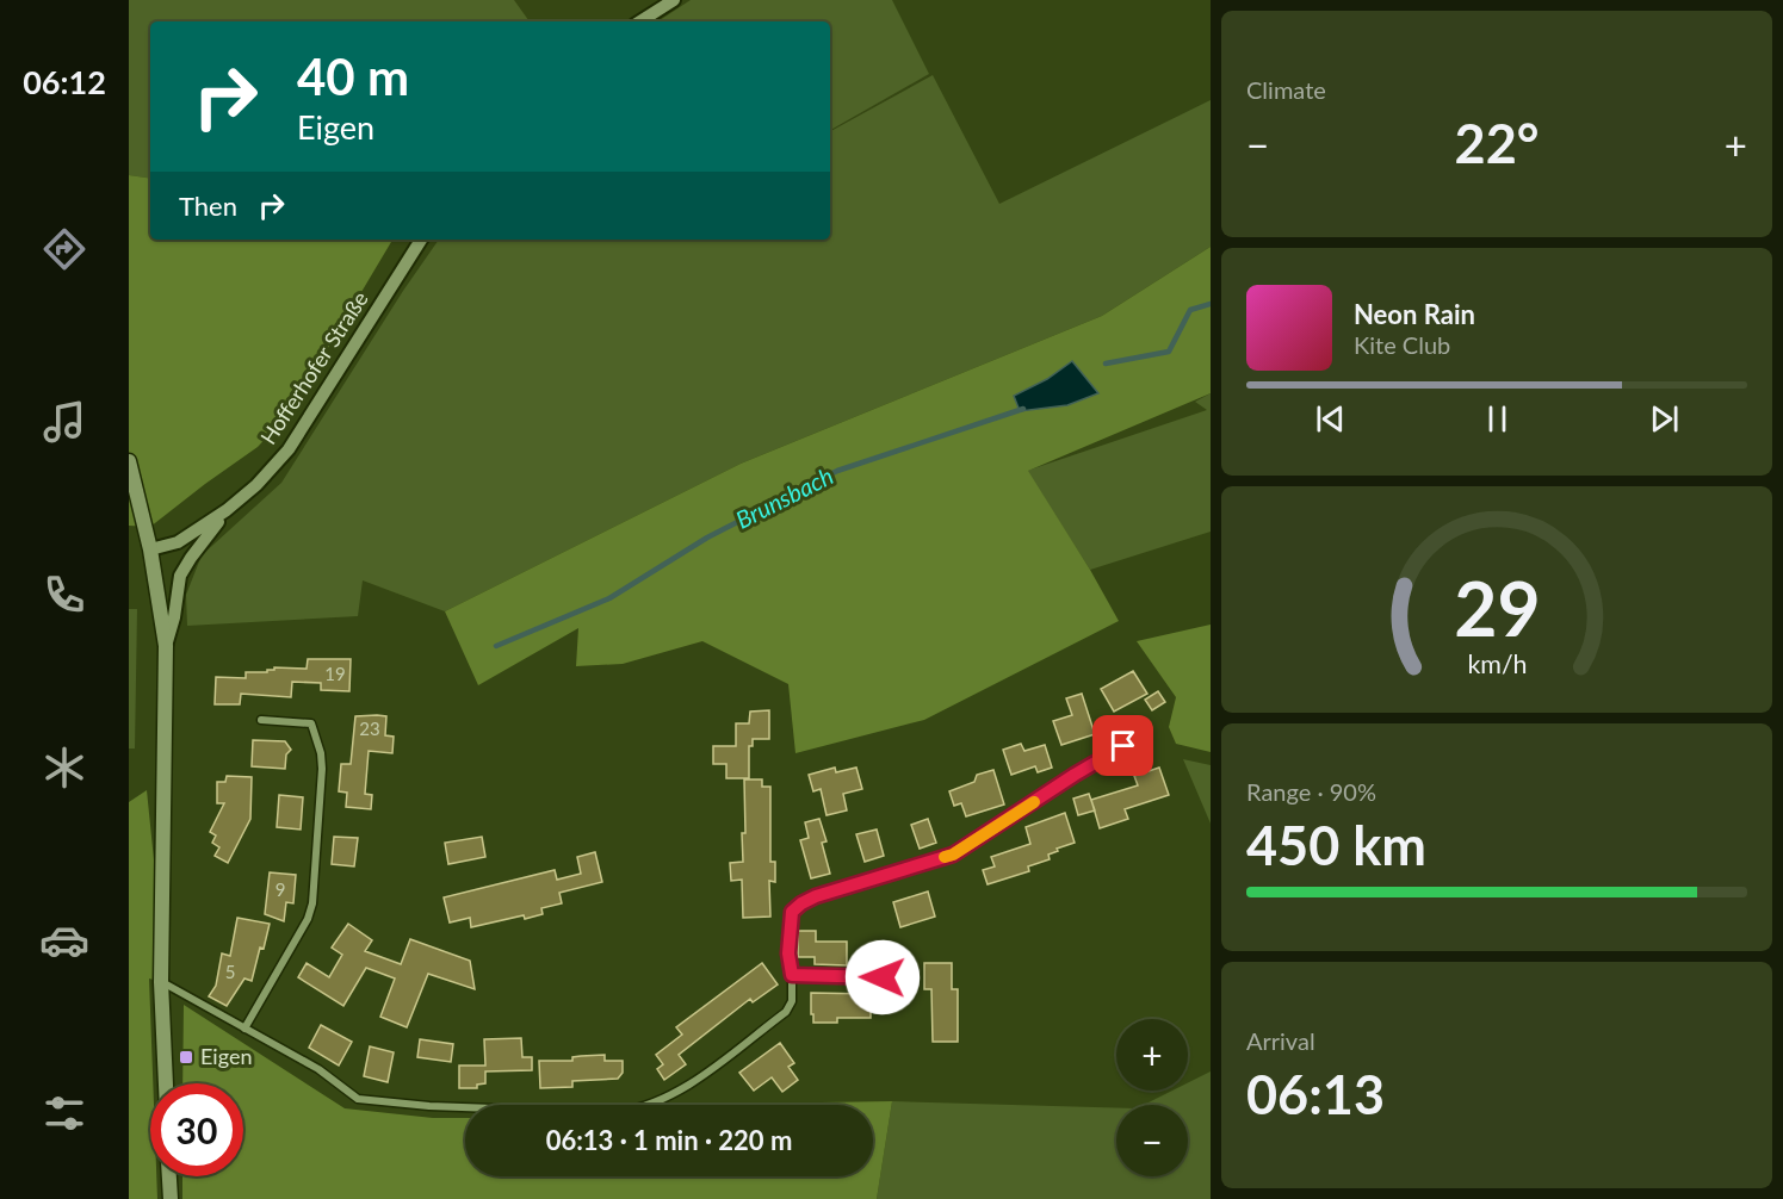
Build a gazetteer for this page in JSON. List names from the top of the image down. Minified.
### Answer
{"streets":{"street":["Hofferhofer Straße"]},"water":["Brunsbach"],"places":{"transit":["Eigen"]},"house_numbers":["19","23","9","5"],"page":{"tabs":"06:12","tile":["Climate",["Range · 90%","450 km"],["Arrival","06:13"]],"turn":["40 m","Eigen"],"heat":["−","22°","+"],"then":"Then","song":["Neon Rain","Kite Club"],"map_buttons":["+","−"],"limit":"30","trip":"06:13 · 1 min · 220 m","gauge":["29","km/h"]}}
